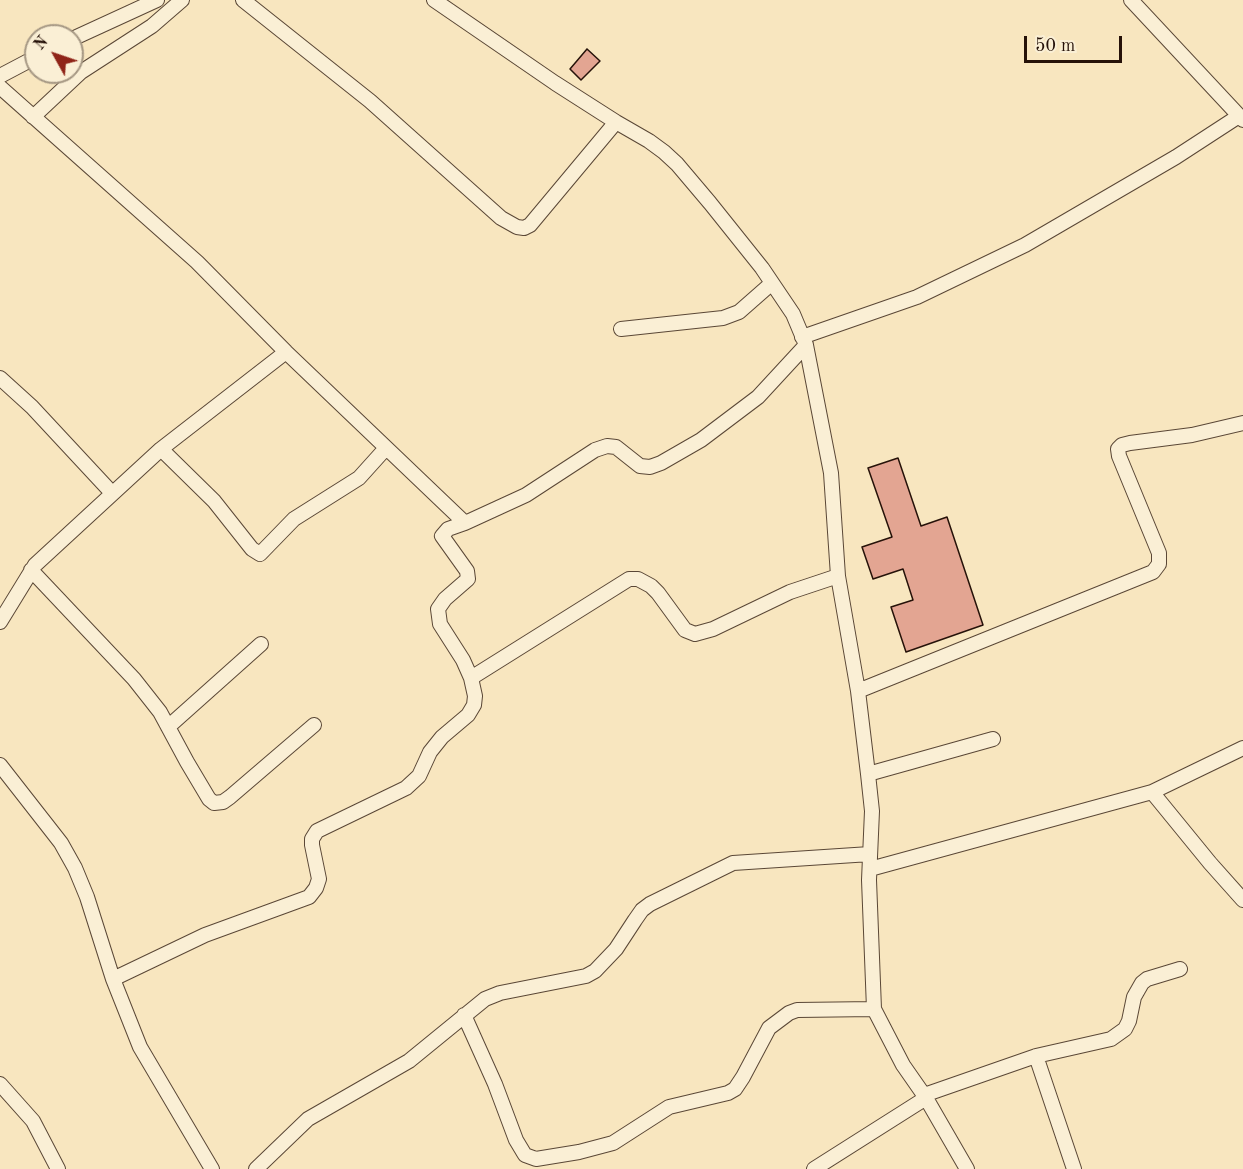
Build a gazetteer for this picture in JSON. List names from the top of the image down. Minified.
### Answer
{"scale_bar":"50 m","north":"top left"}
